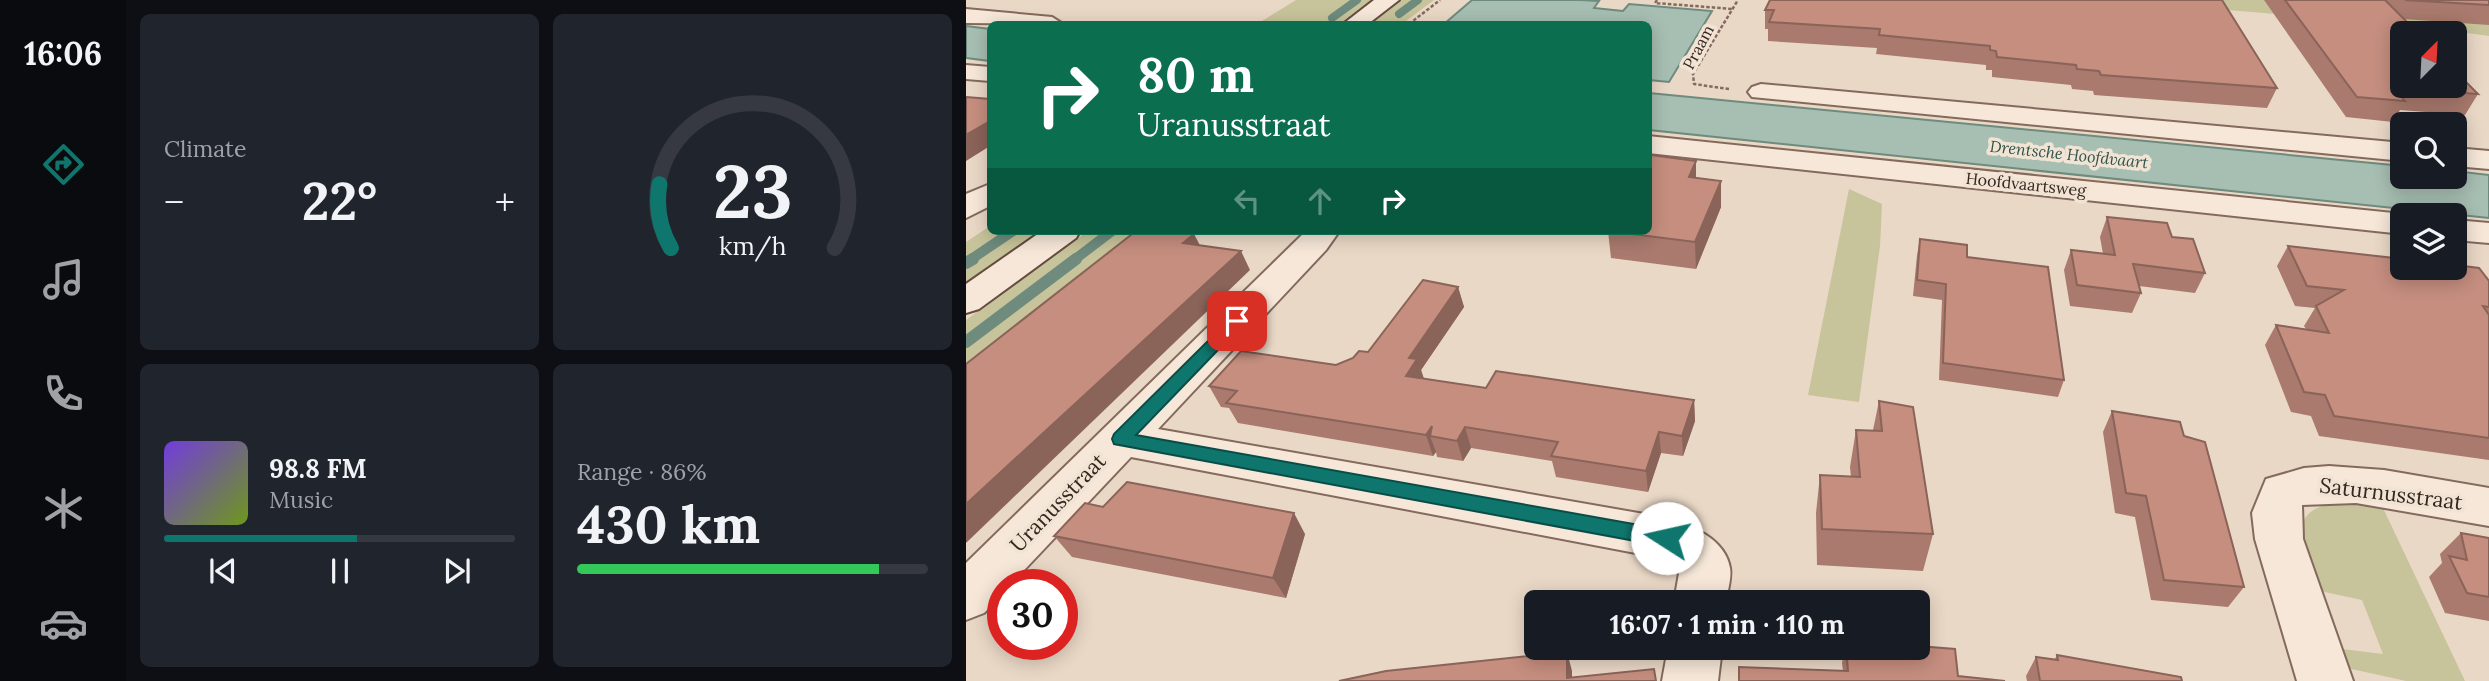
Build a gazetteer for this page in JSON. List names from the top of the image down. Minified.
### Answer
{"streets":{"street":["Hoofdvaartsweg","Saturnusstraat","Uranusstraat"],"path":["Praam"]},"water":["Drentsche Hoofdvaart"],"north":"top right","page":{"tabs":"16:06","tile":["Climate",["Range · 86%","430 km"]],"turn":["80 m","Uranusstraat"],"heat":["−","22°","+"],"song":["98.8 FM","Music"],"limit":"30","trip":"16:07 · 1 min · 110 m","gauge":["23","km/h"]}}
